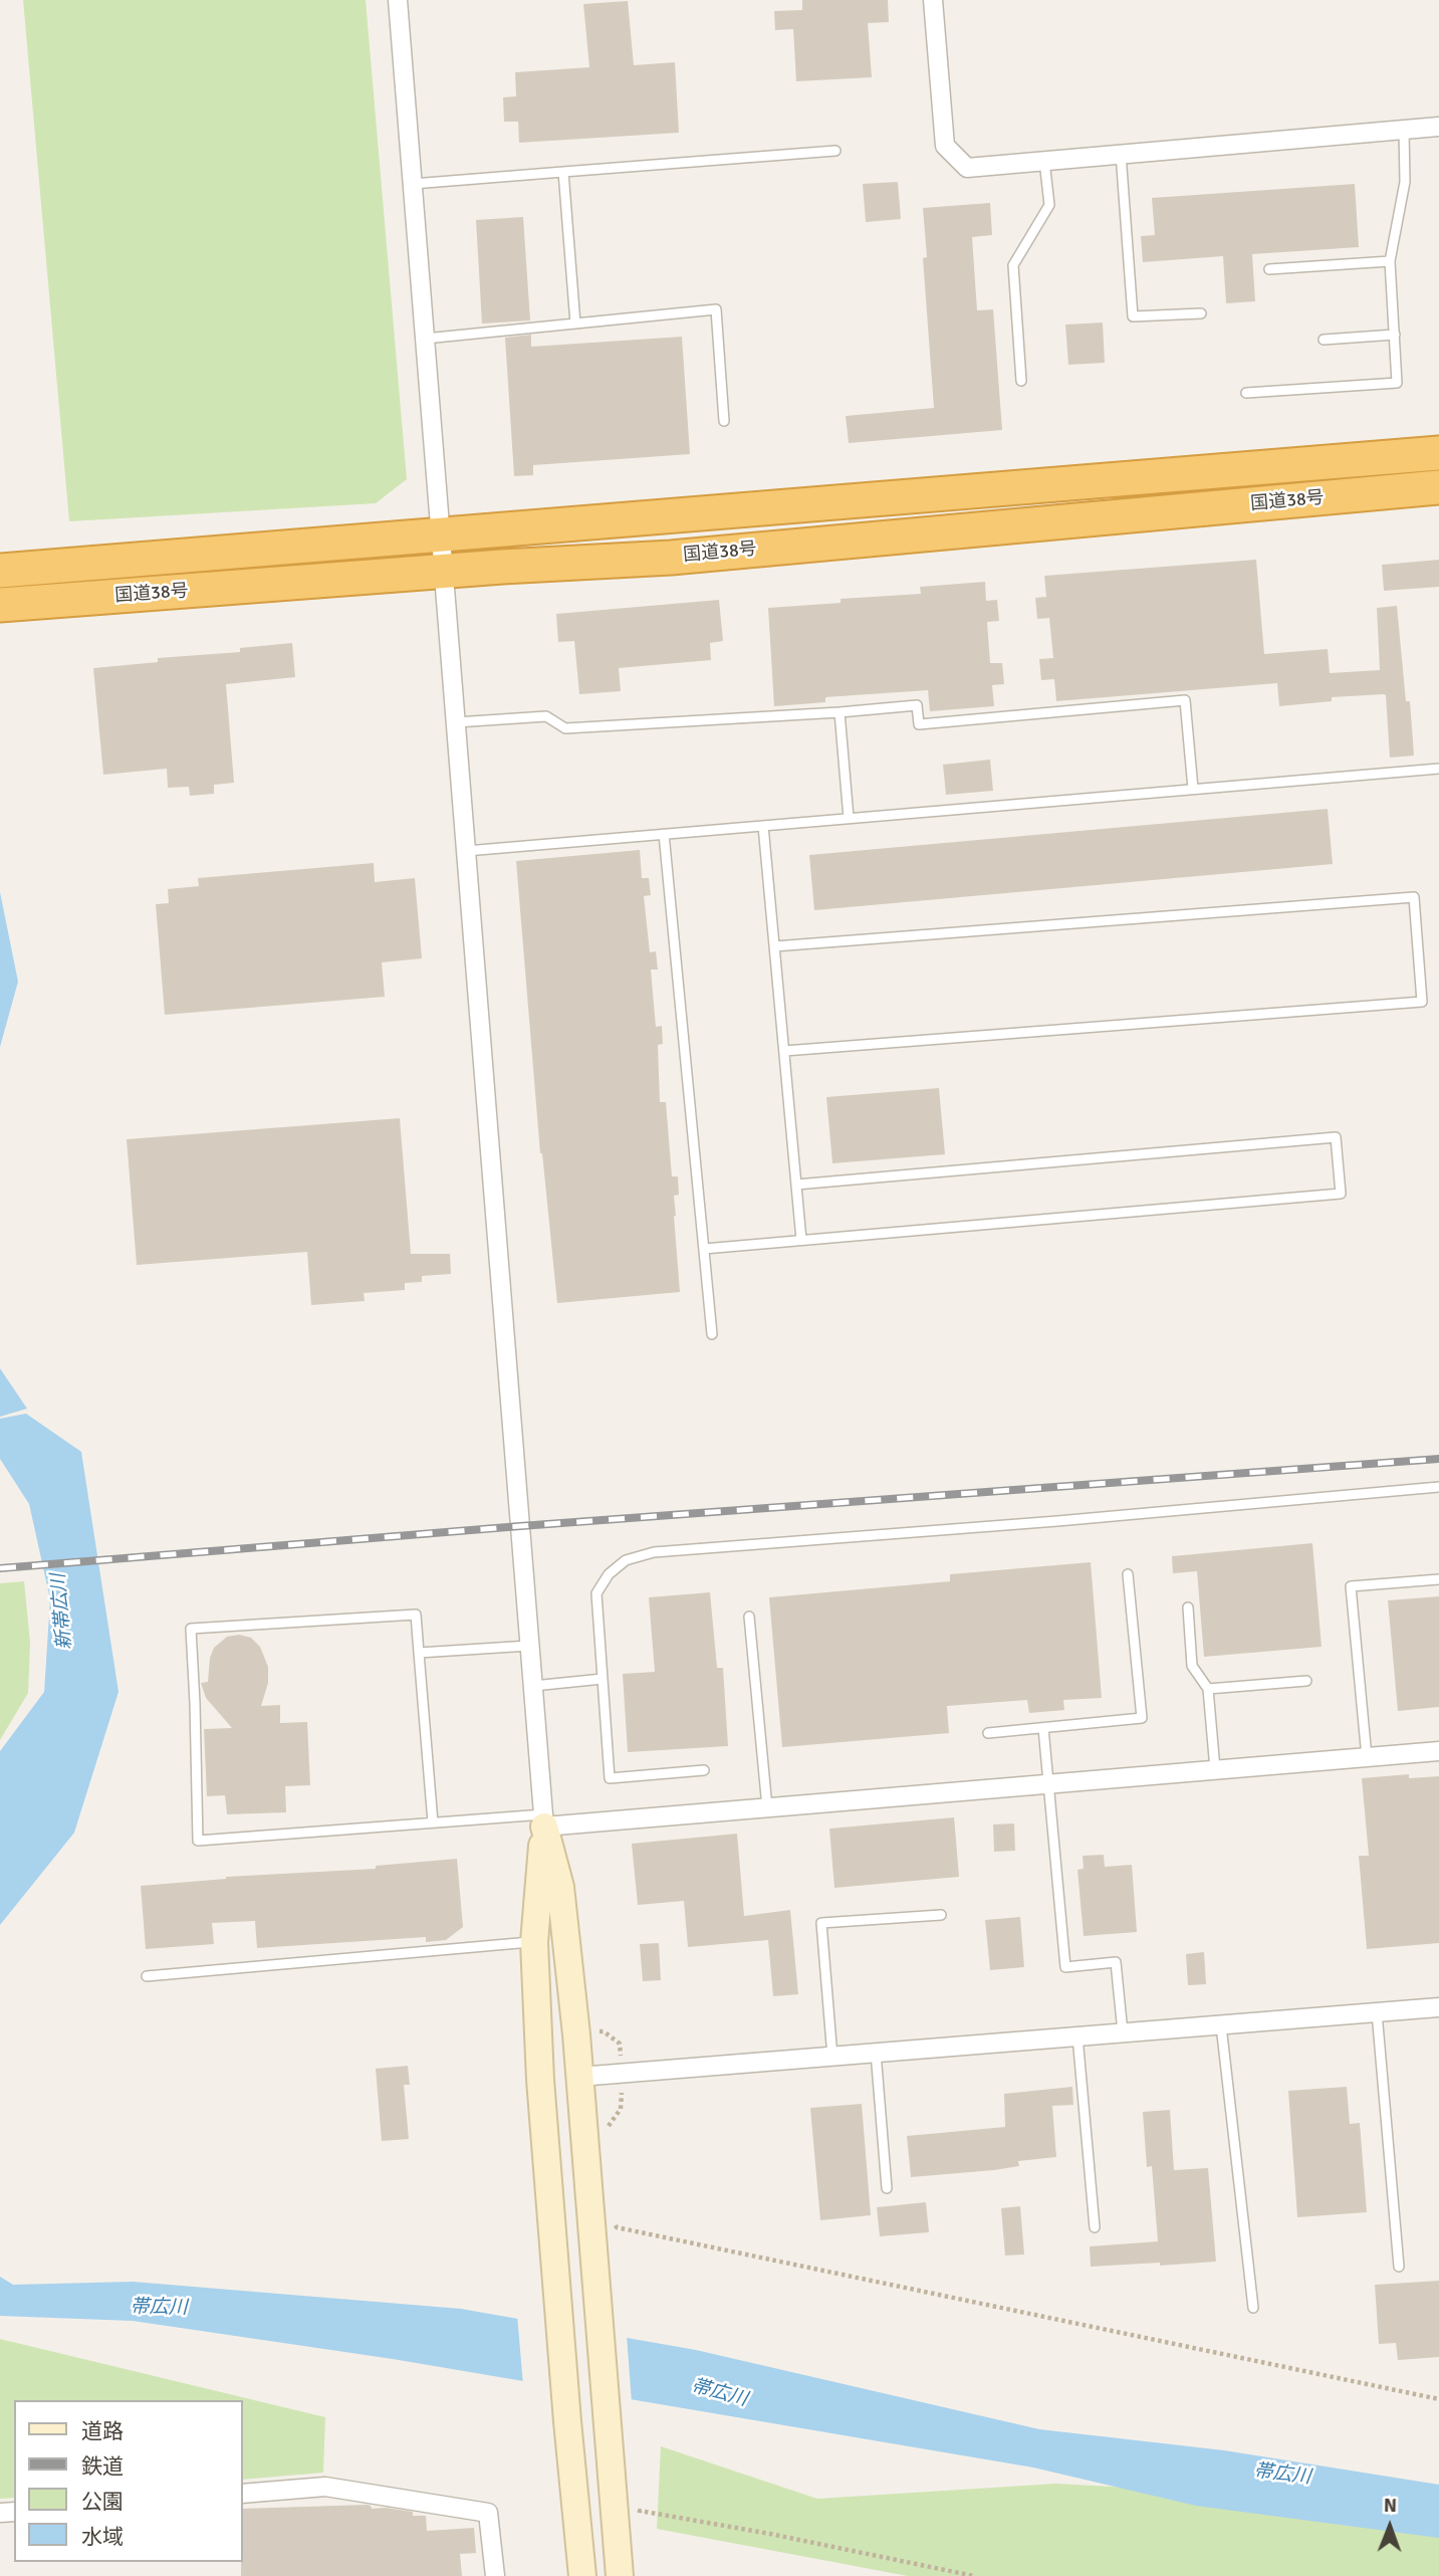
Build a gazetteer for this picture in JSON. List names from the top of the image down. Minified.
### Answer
{"streets":{"highway":["国道38号"]},"water":["新帯広川","帯広川"],"legend":["道路","鉄道","公園","水域"],"north":"top"}
